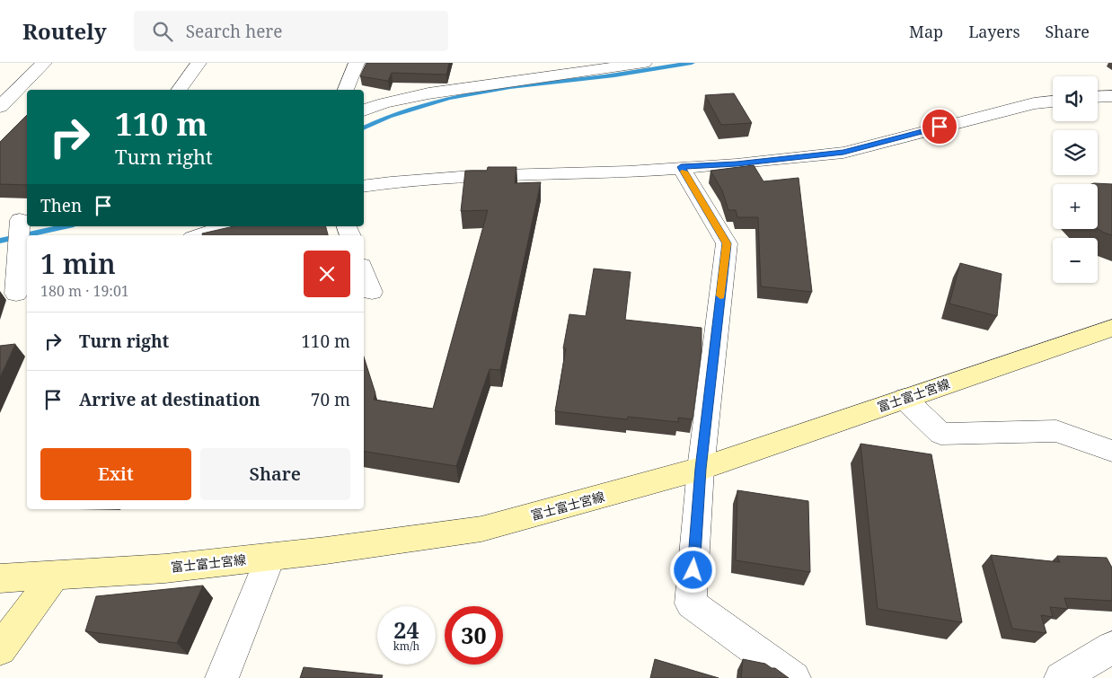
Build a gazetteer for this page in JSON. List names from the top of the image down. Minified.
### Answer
{"streets":{"main road":["富士富士宮線"]},"page":{"header":"Routely","search":"Search here","nav":["Map","Layers","Share"],"map_buttons":["+","−"],"turn":["110 m","Turn right"],"then":"Then","heading":["1 min","180 m · 19:01"],"list":[{"name":"Turn right","value":"110 m"},{"name":"Arrive at destination","value":"70 m"}],"buttons":["Exit","Share"],"speed":"24 km/h","limit":"30"}}
